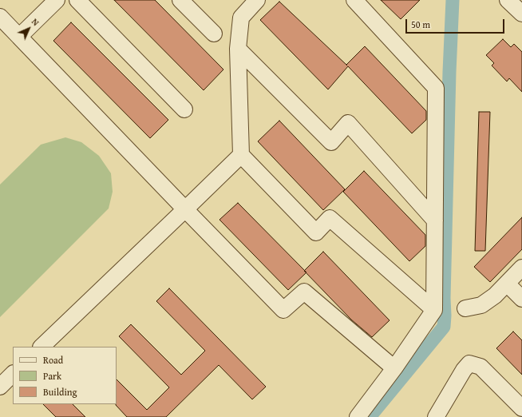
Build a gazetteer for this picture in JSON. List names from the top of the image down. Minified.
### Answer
{"legend":["Road","Park","Building"],"scale_bar":"50 m","north":"top right"}
